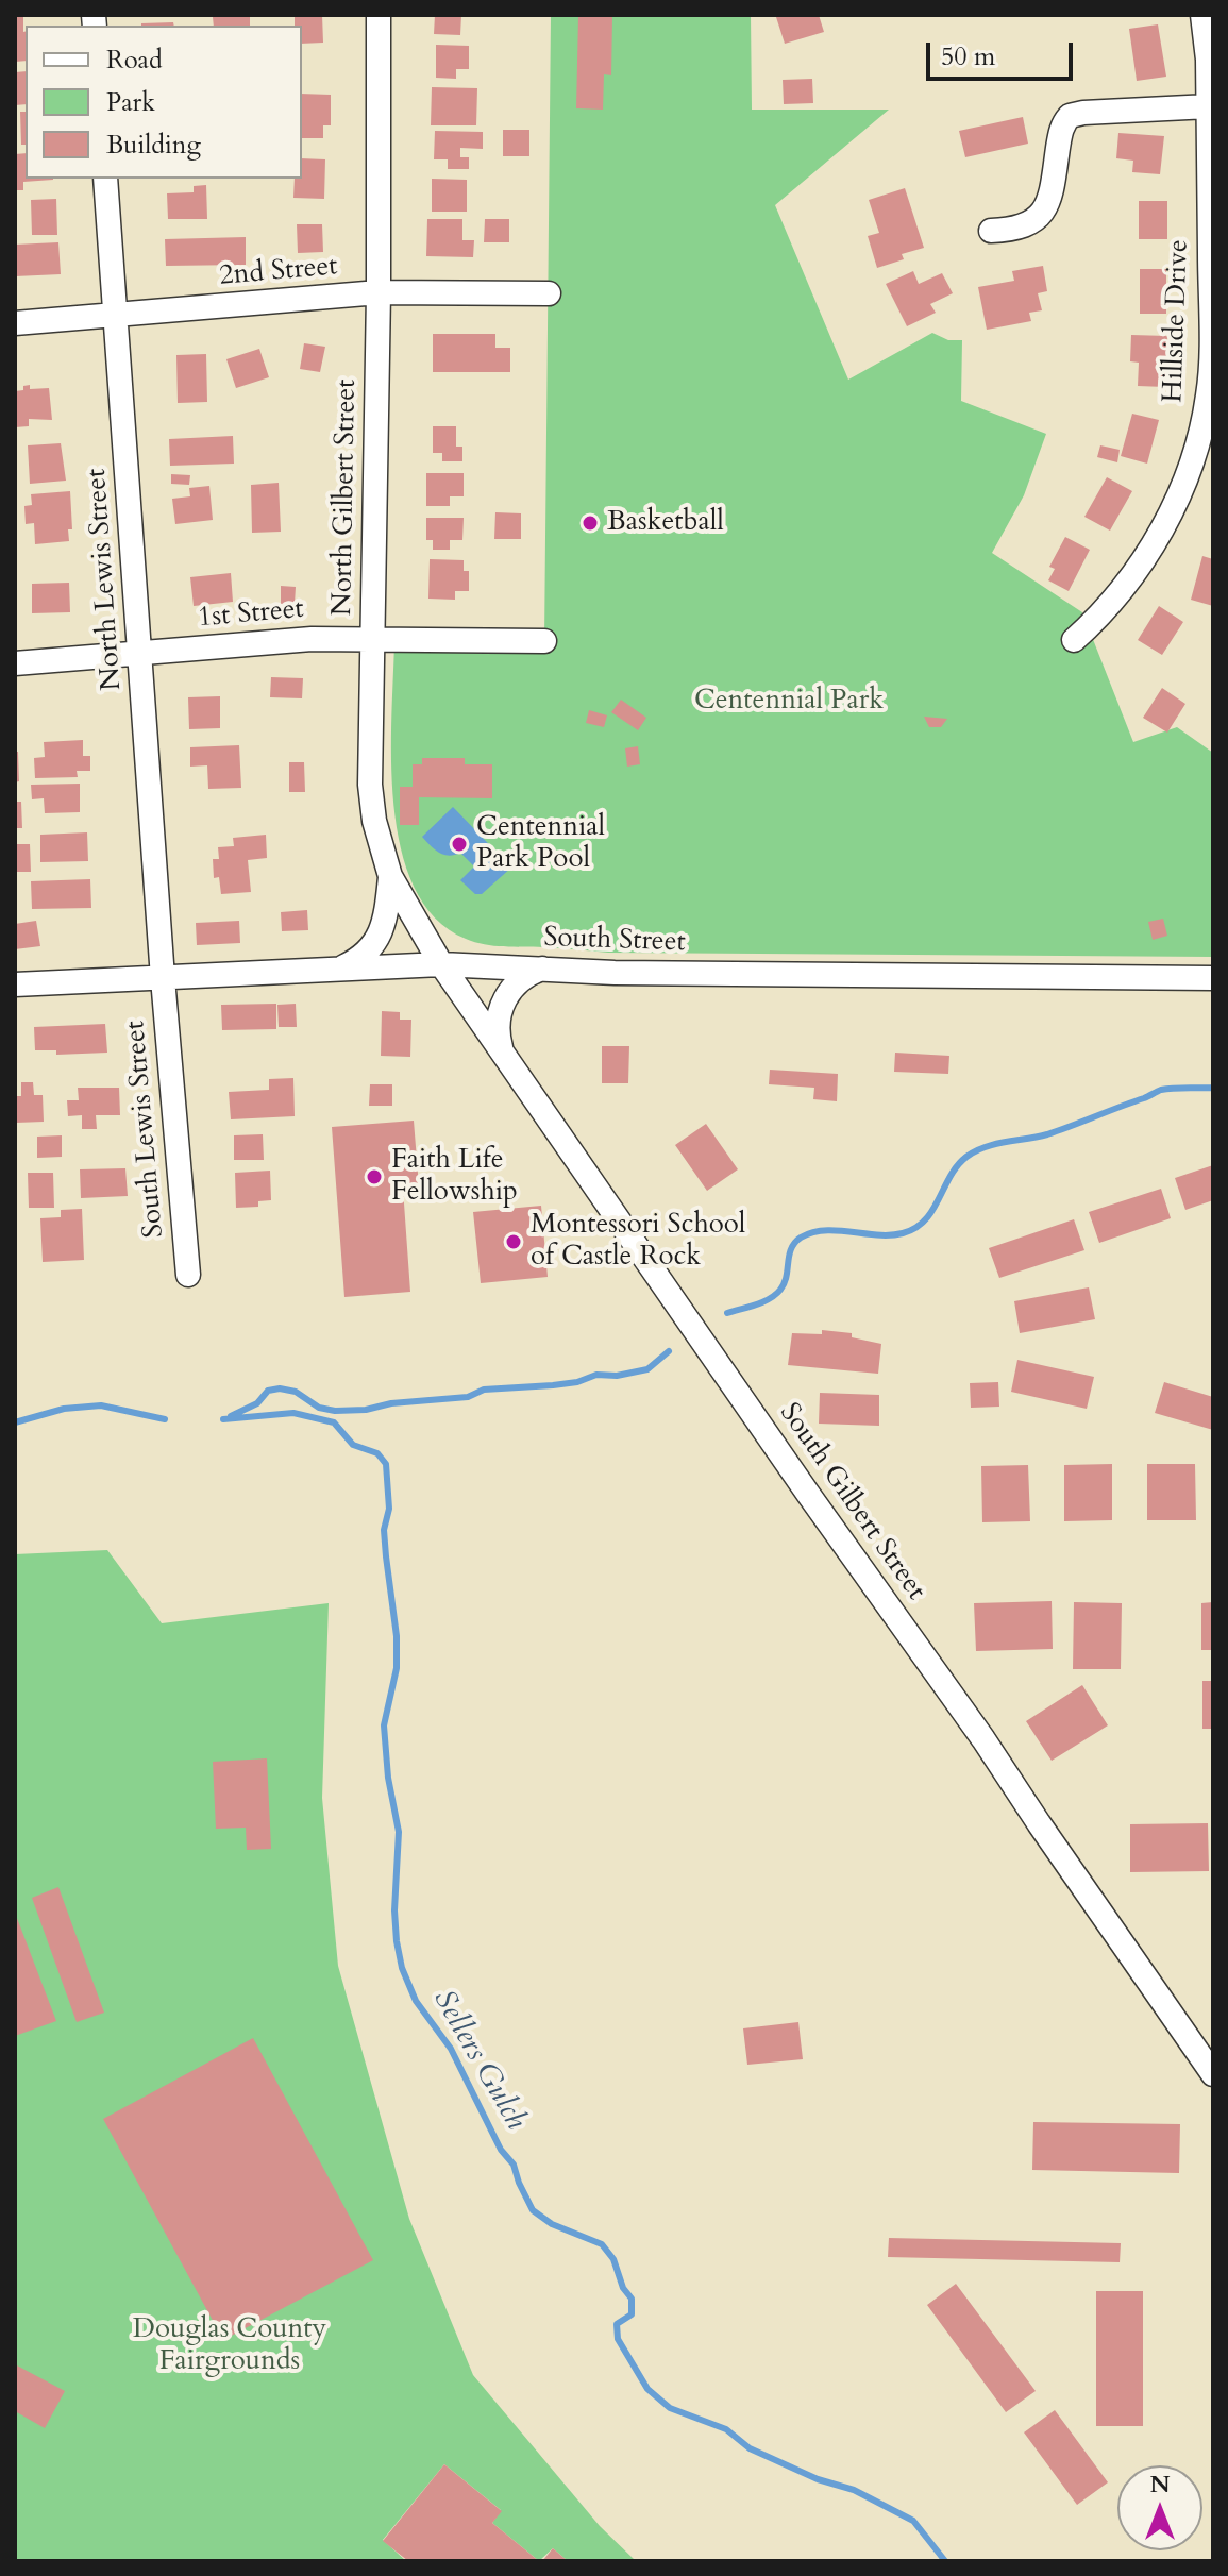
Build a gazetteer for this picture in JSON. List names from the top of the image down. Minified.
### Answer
{"streets":{"street":["2nd Street","Hillside Drive","North Gilbert Street","North Lewis Street","1st Street","South Street","South Lewis Street","South Gilbert Street"]},"crossings":[["2nd Street","North Gilbert Street"],["2nd Street","North Lewis Street"],["North Gilbert Street","1st Street"],["North Gilbert Street","South Street"],["North Gilbert Street","South Gilbert Street"],["North Lewis Street","1st Street"],["North Lewis Street","South Street"],["North Lewis Street","South Lewis Street"],["South Street","South Lewis Street"],["South Street","South Gilbert Street"]],"water":["Sellers Gulch"],"parks":["Centennial Park","Douglas County Fairgrounds"],"places":["Basketball","Centennial Park Pool","Faith Life Fellowship","Montessori School of Castle Rock"],"legend":["Road","Park","Building"],"scale_bar":"50 m","north":"top"}
